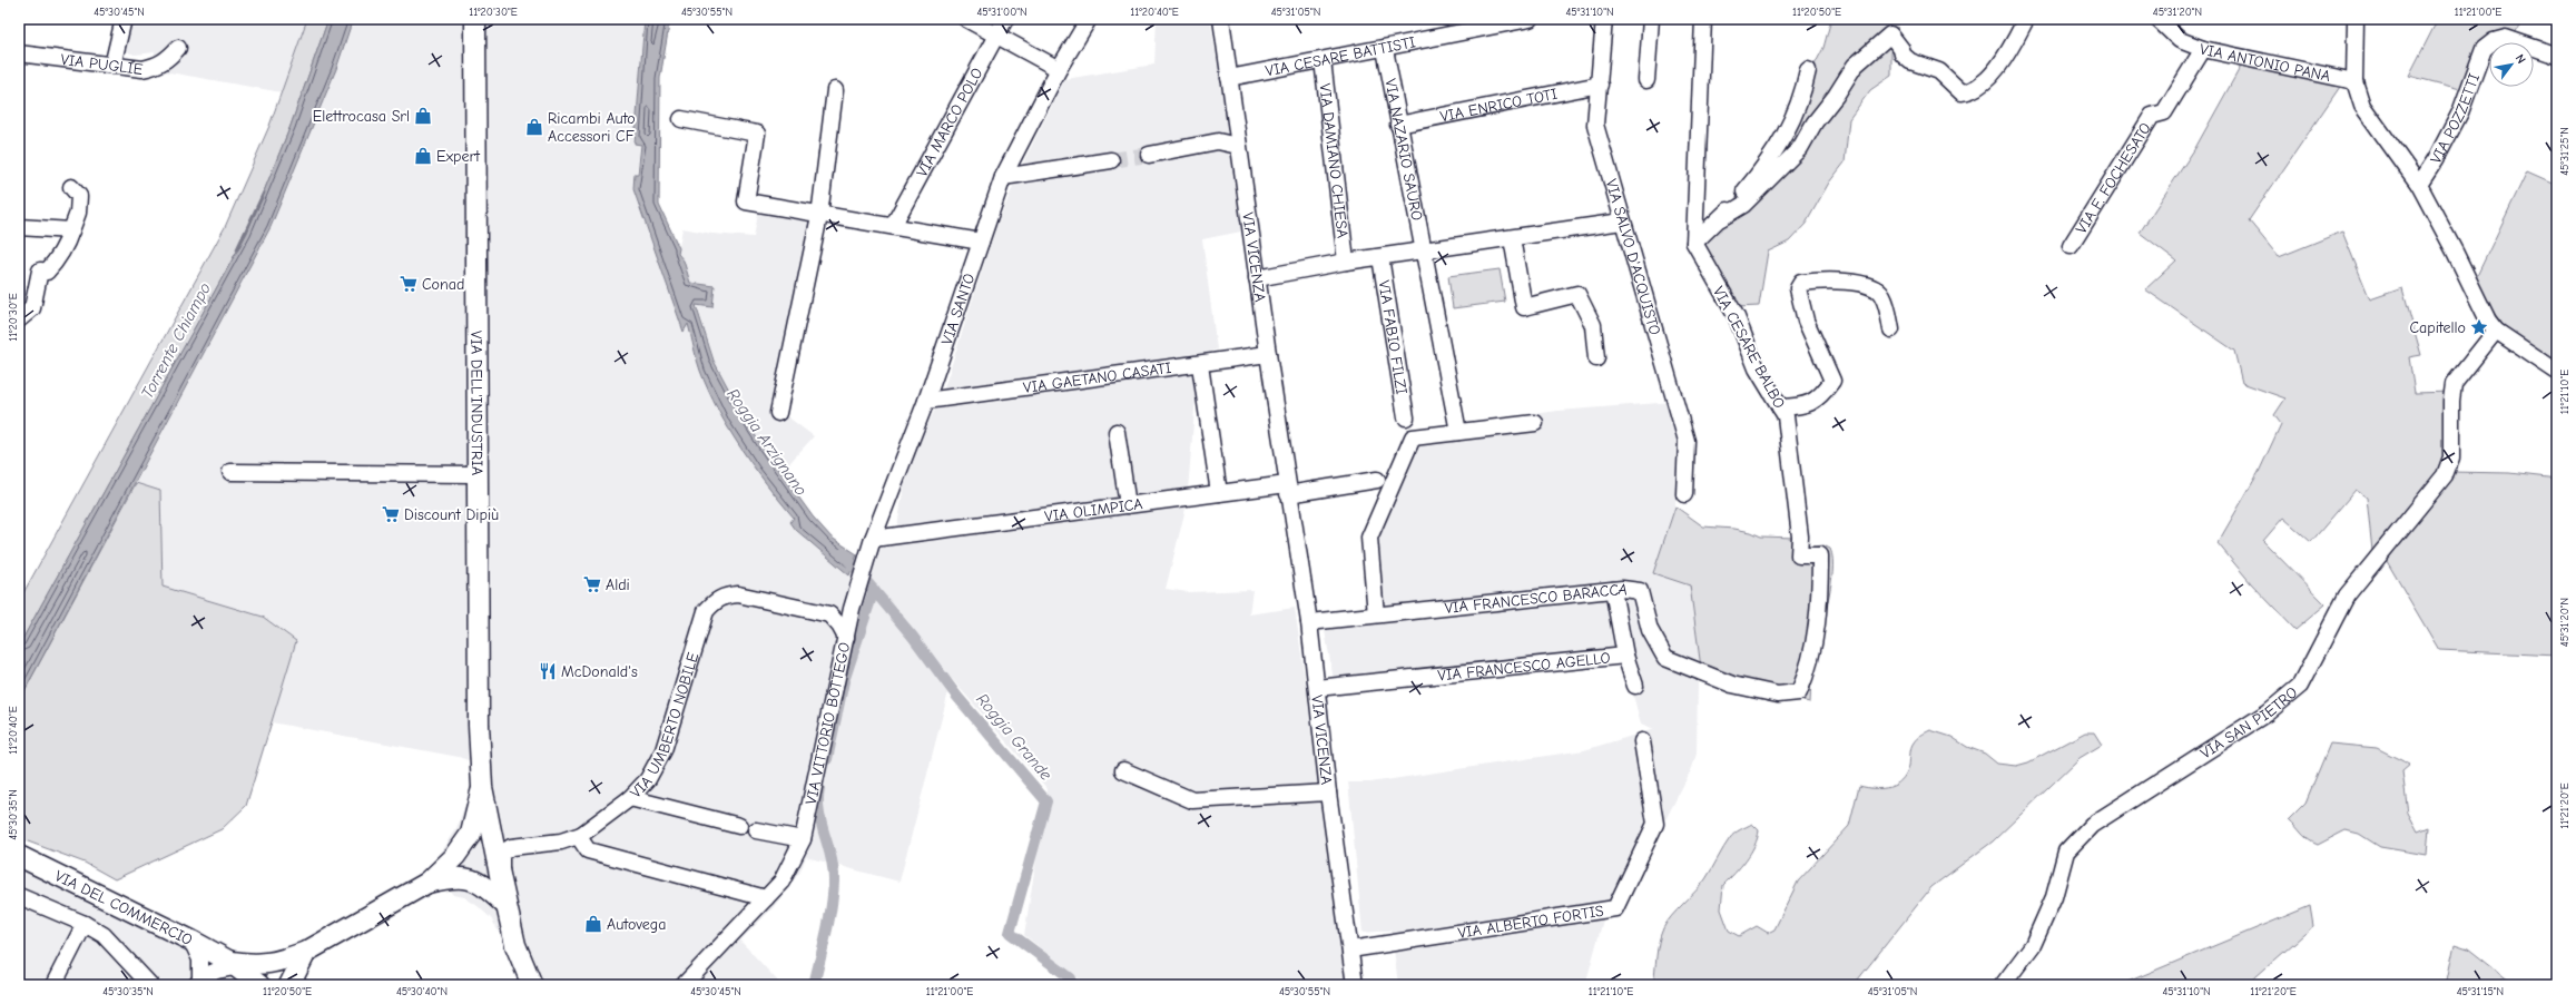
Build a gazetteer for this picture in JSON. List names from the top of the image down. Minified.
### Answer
{"streets":{"main road":["VIA DELL'INDUSTRIA","VIA DEL COMMERCIO"],"street":["VIA CESARE BATTISTI","VIA ANTONIO PANA","VIA PUGLIE","VIA ENRICO TOTI","VIA POZZETTI","VIA MARCO POLO","VIA NAZARIO SAURO","VIA DAMIANO CHIESA","VIA F. FOCHESATO","VIA VICENZA","VIA SALVO D'ACQUISTO","VIA SANTO","VIA FABIO FILZI","VIA CESARE BALBO","VIA GAETANO CASATI","VIA OLIMPICA","VIA FRANCESCO BARACCA","VIA FRANCESCO AGELLO","VIA SAN PIETRO","VIA UMBERTO NOBILE","VIA VITTORIO BOTTEGO","VIA ALBERTO FORTIS"]},"crossings":[["VIA CESARE BATTISTI","VIA NAZARIO SAURO"],["VIA CESARE BATTISTI","VIA DAMIANO CHIESA"],["VIA CESARE BATTISTI","VIA VICENZA"],["VIA ANTONIO PANA","VIA POZZETTI"],["VIA ANTONIO PANA","VIA F. FOCHESATO"],["VIA ENRICO TOTI","VIA NAZARIO SAURO"],["VIA ENRICO TOTI","VIA SALVO D'ACQUISTO"],["VIA POZZETTI","VIA SAN PIETRO"],["VIA VICENZA","VIA GAETANO CASATI"],["VIA VICENZA","VIA OLIMPICA"],["VIA VICENZA","VIA FRANCESCO BARACCA"],["VIA VICENZA","VIA FRANCESCO AGELLO"],["VIA VICENZA","VIA ALBERTO FORTIS"],["VIA SANTO","VIA GAETANO CASATI"],["VIA SANTO","VIA OLIMPICA"],["VIA SANTO","VIA UMBERTO NOBILE"],["VIA SANTO","VIA VITTORIO BOTTEGO"],["VIA CESARE BALBO","VIA FRANCESCO BARACCA"],["VIA DELL'INDUSTRIA","VIA UMBERTO NOBILE"],["VIA DELL'INDUSTRIA","VIA DEL COMMERCIO"],["VIA UMBERTO NOBILE","VIA VITTORIO BOTTEGO"]],"water":["Torrente Chiampo","Roggia Arzignano","Roggia Grande"],"places":{"shop":["Elettrocasa Srl","Ricambi Auto Accessori CF","Expert","Autovega"],"supermarket":["Conad","Discount Dipiù","Aldi"],"place":["Capitello"],"restaurant":["McDonald's"]},"north":"top right","coordinates":["45°30'45\"N","11°20'30\"E","45°30'55\"N","45°31'00\"N","11°20'40\"E","45°31'05\"N","45°31'10\"N","11°20'50\"E","45°31'20\"N","11°21'00\"E","45°31'25\"N","11°21'10\"E","11°21'20\"E","45°30'35\"N","45°30'40\"N","45°31'15\"N"]}
